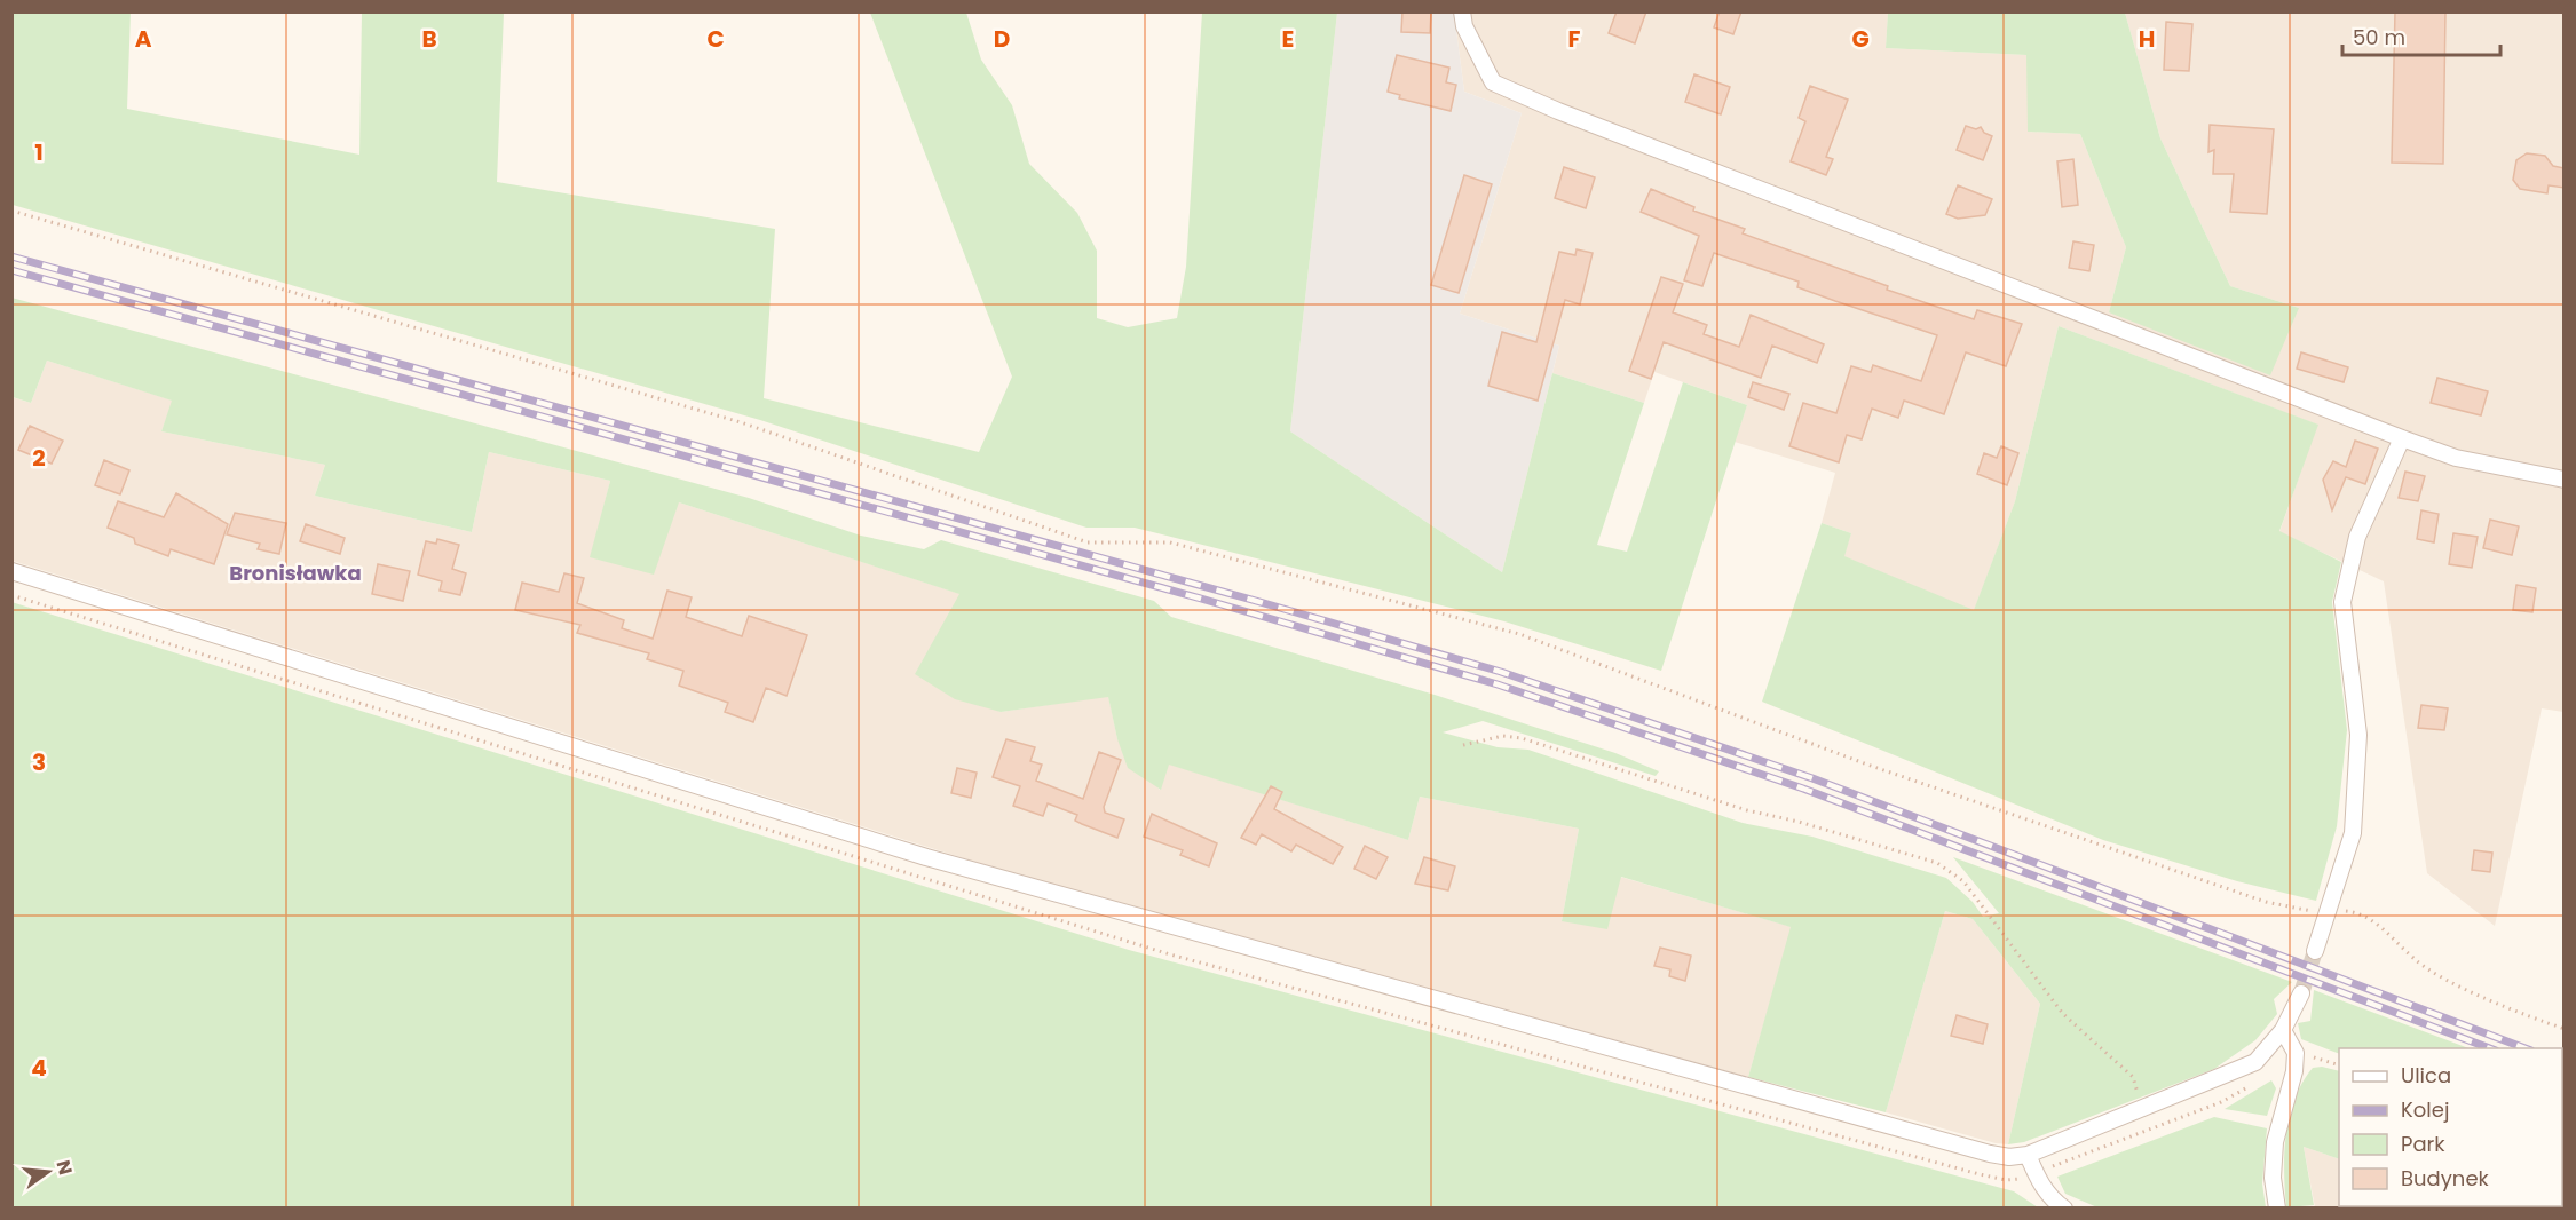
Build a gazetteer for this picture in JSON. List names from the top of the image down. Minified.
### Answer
{"districts":["Bronisławka"],"legend":["Ulica","Kolej","Park","Budynek"],"scale_bar":"50 m","north":"right","grid":{"columns":["A","B","C","D","E","F","G","H"],"rows":["1","2","3","4"]}}
